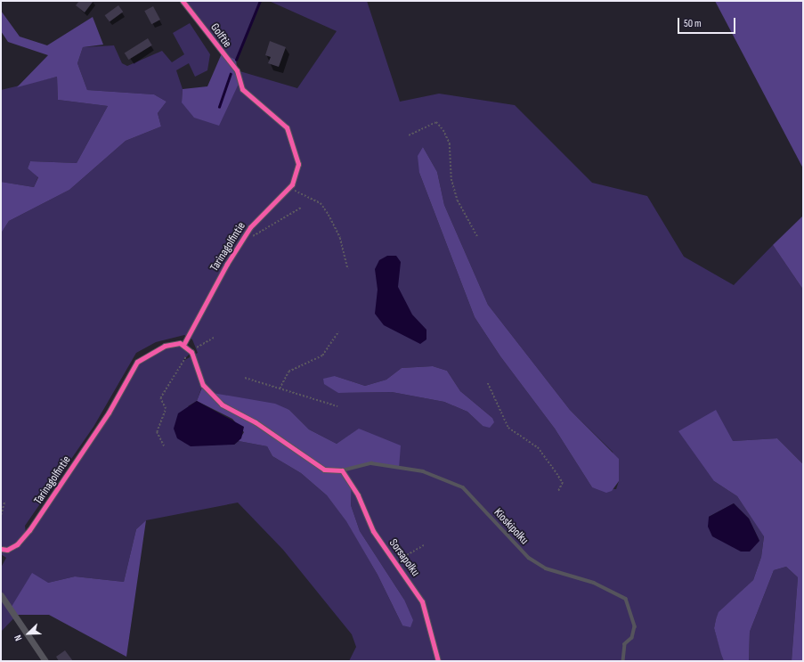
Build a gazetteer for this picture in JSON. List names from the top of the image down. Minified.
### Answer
{"streets":{"street":["Golftie","Tarinagolfintie","Sorsapolku"],"lane":["Kioskipolku"]},"crossings":[["Golftie","Tarinagolfintie"],["Kioskipolku","Sorsapolku"]],"scale_bar":"50 m","north":"bottom left"}
